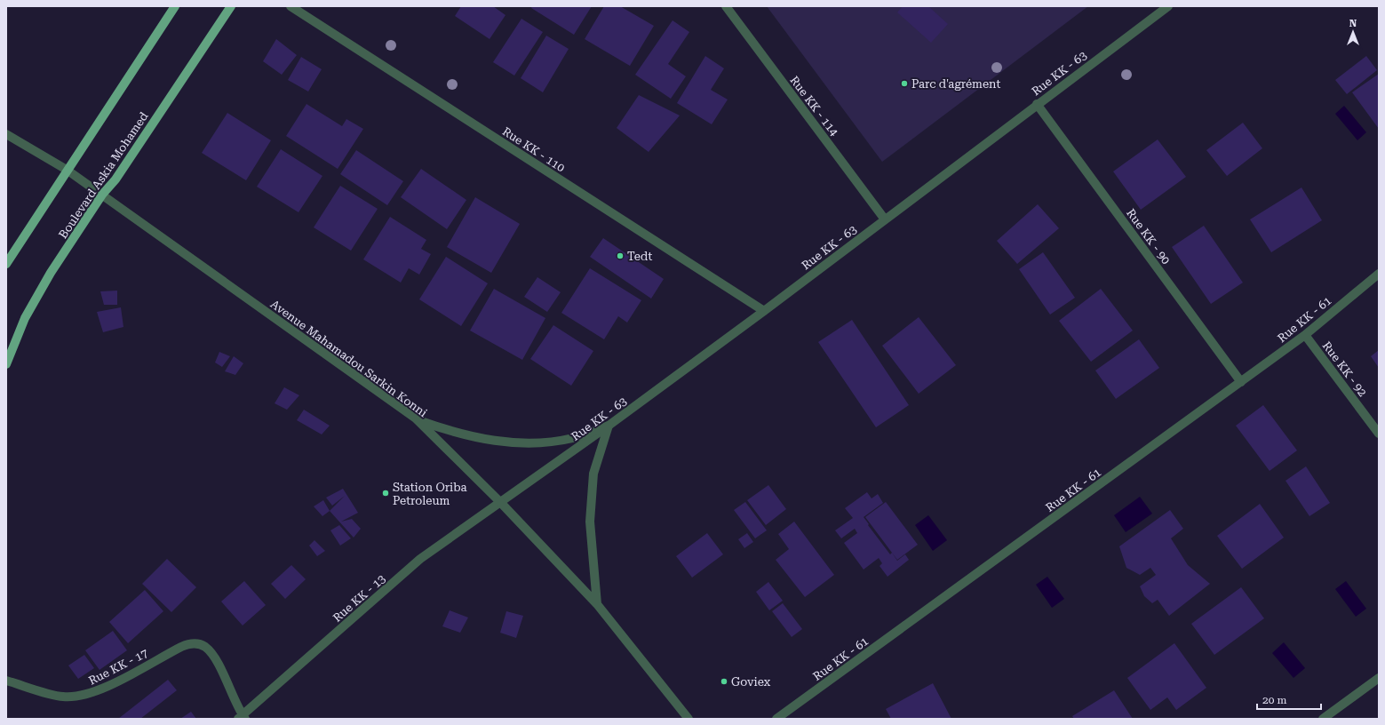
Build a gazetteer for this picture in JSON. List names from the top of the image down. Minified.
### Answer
{"streets":{"main road":["Boulevard Askia Mohamed"],"street":["Rue KK - 63","Rue KK - 114","Rue KK - 110","Rue KK - 90","Rue KK - 61","Avenue Mahamadou Sarkin Konni","Rue KK - 92","Rue KK - 13","Rue KK - 17"]},"crossings":[["Rue KK - 63","Rue KK - 114"],["Rue KK - 63","Rue KK - 110"],["Rue KK - 63","Rue KK - 90"],["Rue KK - 63","Avenue Mahamadou Sarkin Konni"],["Rue KK - 63","Rue KK - 13"],["Boulevard Askia Mohamed","Avenue Mahamadou Sarkin Konni"],["Rue KK - 90","Rue KK - 61"],["Rue KK - 61","Rue KK - 92"],["Avenue Mahamadou Sarkin Konni","Rue KK - 13"],["Rue KK - 13","Rue KK - 17"]],"places":["Parc d'agrément","Tedt","Station Oriba Petroleum","Goviex"],"scale_bar":"20 m","north":"top"}
